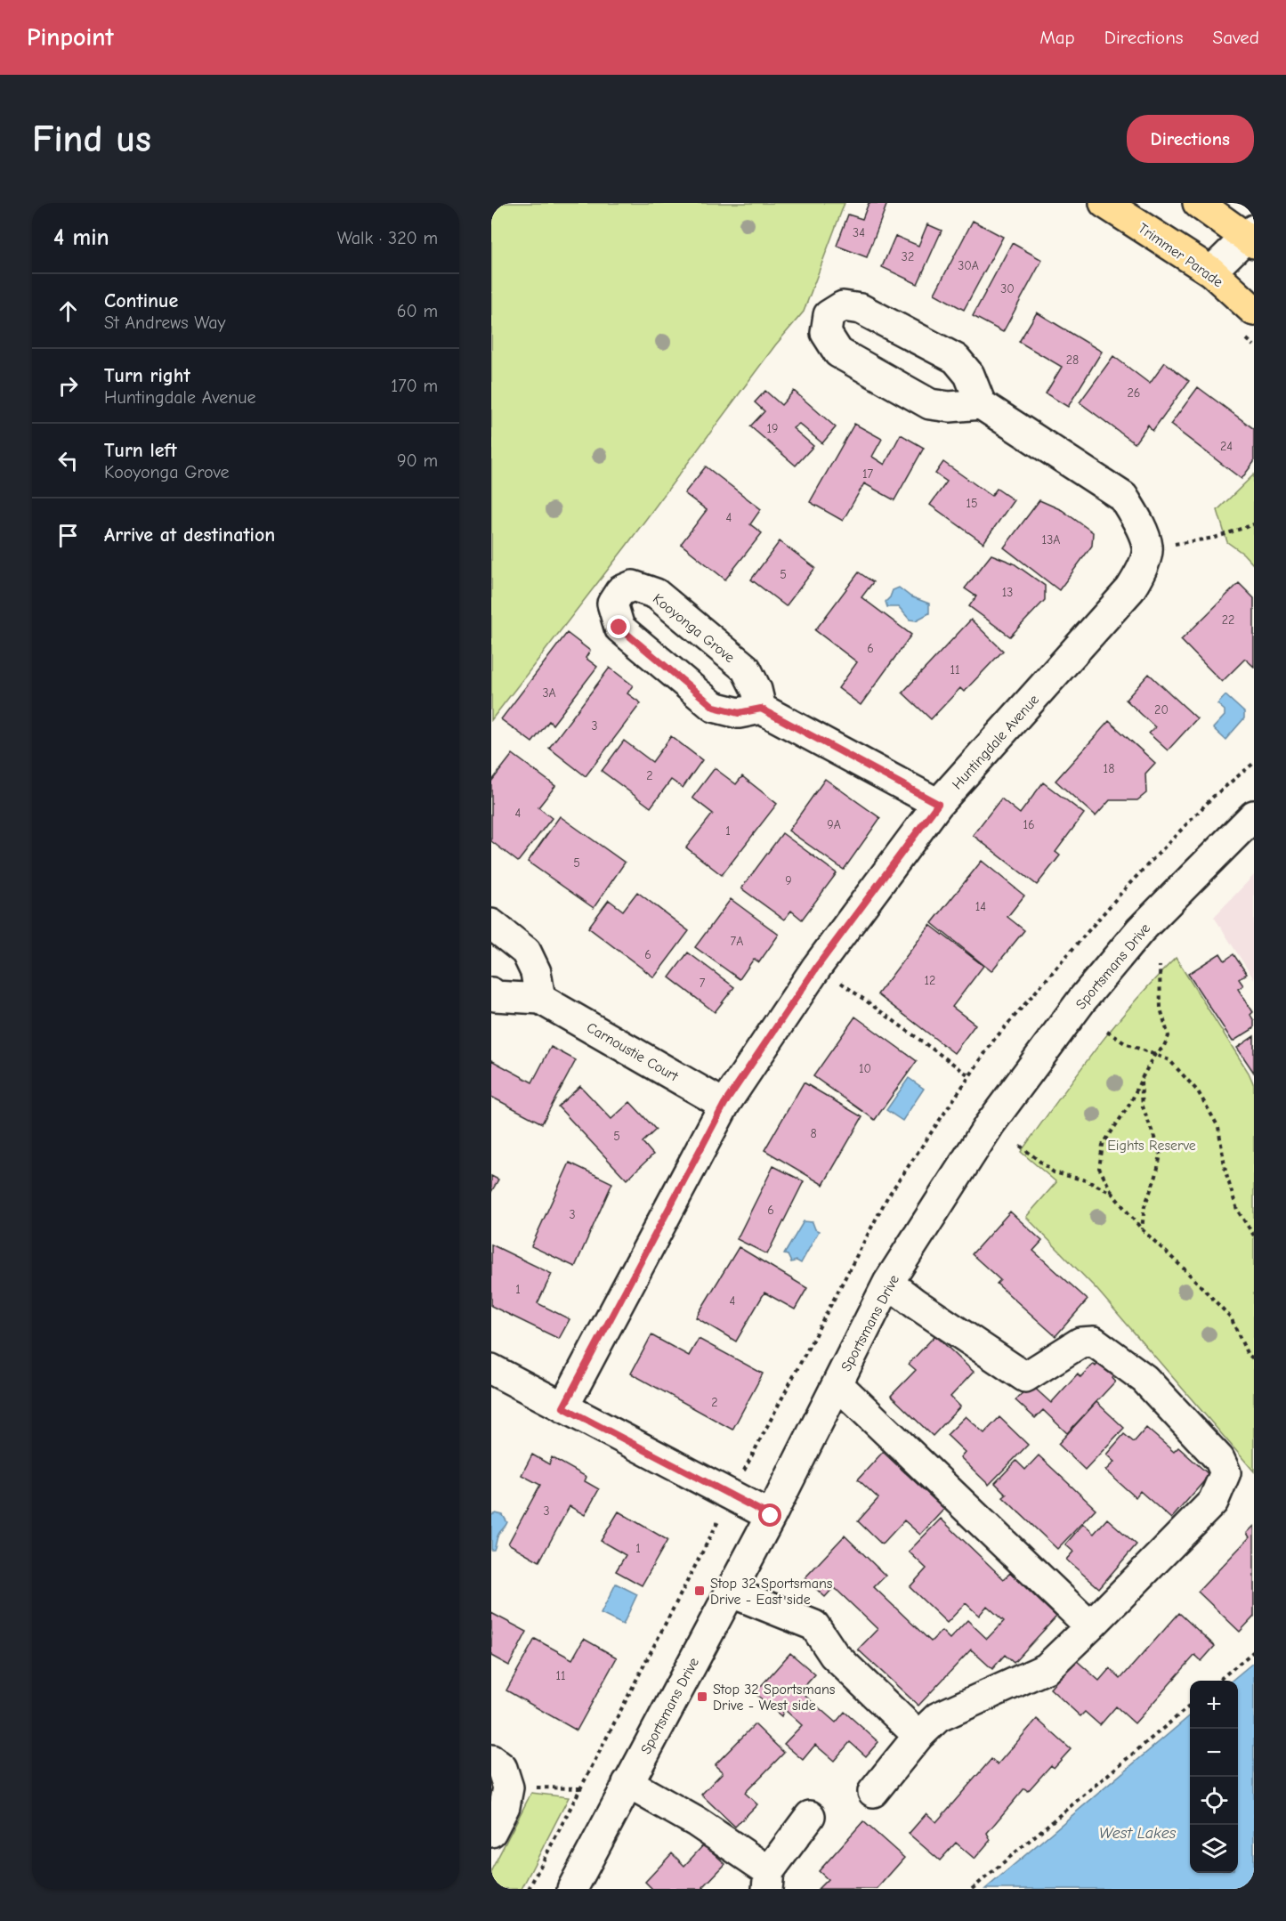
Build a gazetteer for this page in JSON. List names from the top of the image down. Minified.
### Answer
{"streets":{"main road":["Trimmer Parade"],"street":["Kooyonga Grove","Huntingdale Avenue","Sportsmans Drive","Carnoustie Court"]},"crossings":[["Huntingdale Avenue","Carnoustie Court"]],"water":["West Lakes"],"parks":["Eights Reserve"],"places":{"transit":["Stop 32 Sportsmans Drive - East side","Stop 32 Sportsmans Drive - West side"]},"house_numbers":["34","32","30A","30","28","26","19","24","17","15","4","13A","5","13","22","6","11","3A","20","3","18","2","4","9A","16","1","5","9","14","7A","6","12","7","10","8","5","6","3","1","4","2","3","1","11"],"page":{"header":"Pinpoint","nav":["Map","Directions","Saved"],"buttons":"Directions","title":"Find us","heading":["4 min","Walk · 320 m"],"list":[["Continue","St Andrews Way","60 m"],["Turn right","Huntingdale Avenue","170 m"],["Turn left","Kooyonga Grove","90 m"],"Arrive at destination"],"map_buttons":["+","−"]}}
